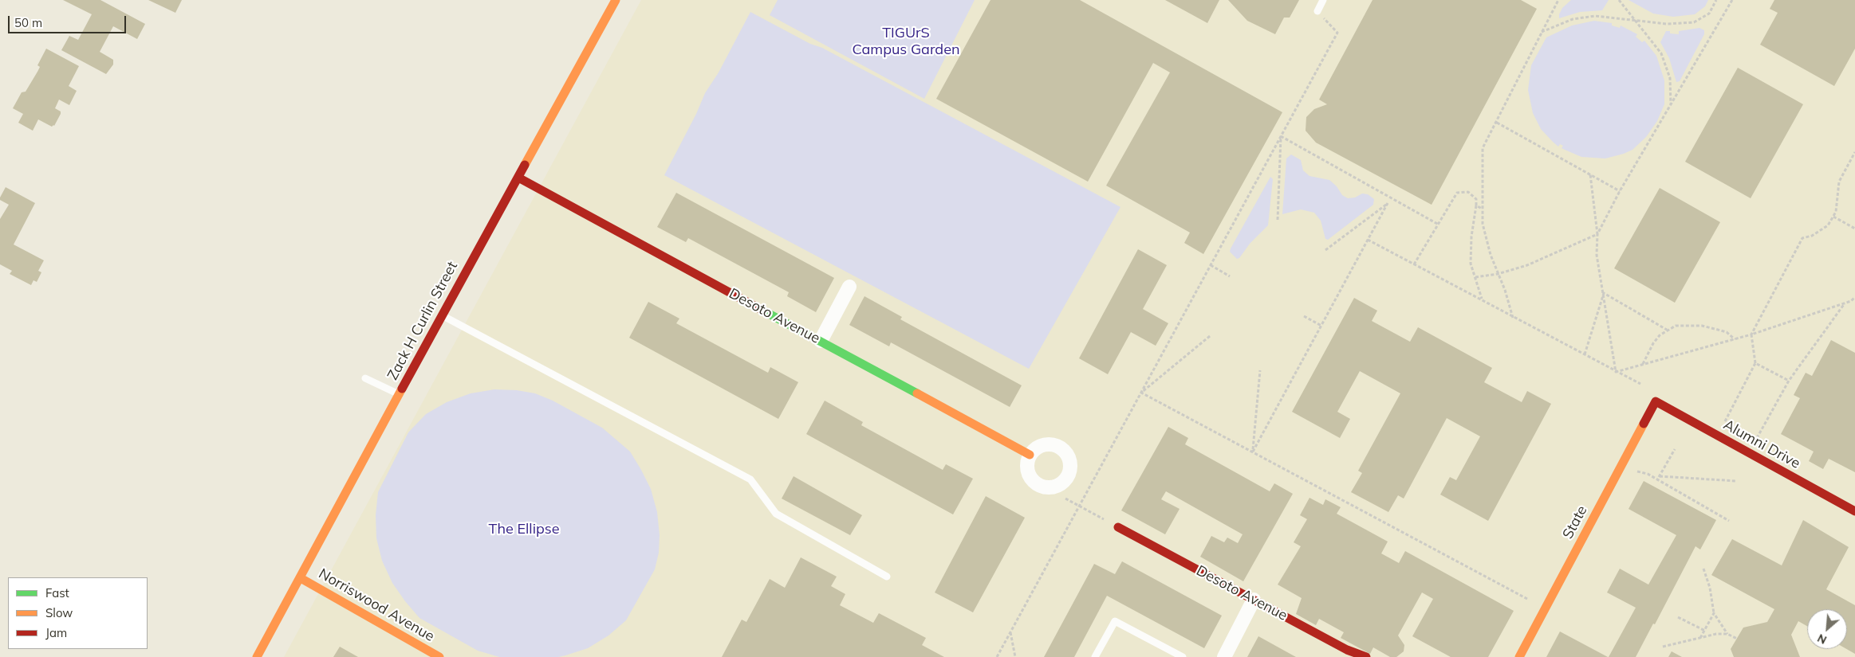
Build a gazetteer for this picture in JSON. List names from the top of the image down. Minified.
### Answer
{"streets":{"street":["Desoto Avenue","Zack H Curlin Street","Alumni Drive","State","Norriswood Avenue"]},"crossings":[["Desoto Avenue","Zack H Curlin Street"],["Zack H Curlin Street","Norriswood Avenue"],["Alumni Drive","State"]],"parks":["TIGUrS Campus Garden","The Ellipse"],"legend":["Fast","Slow","Jam"],"scale_bar":"50 m","north":"bottom left"}
